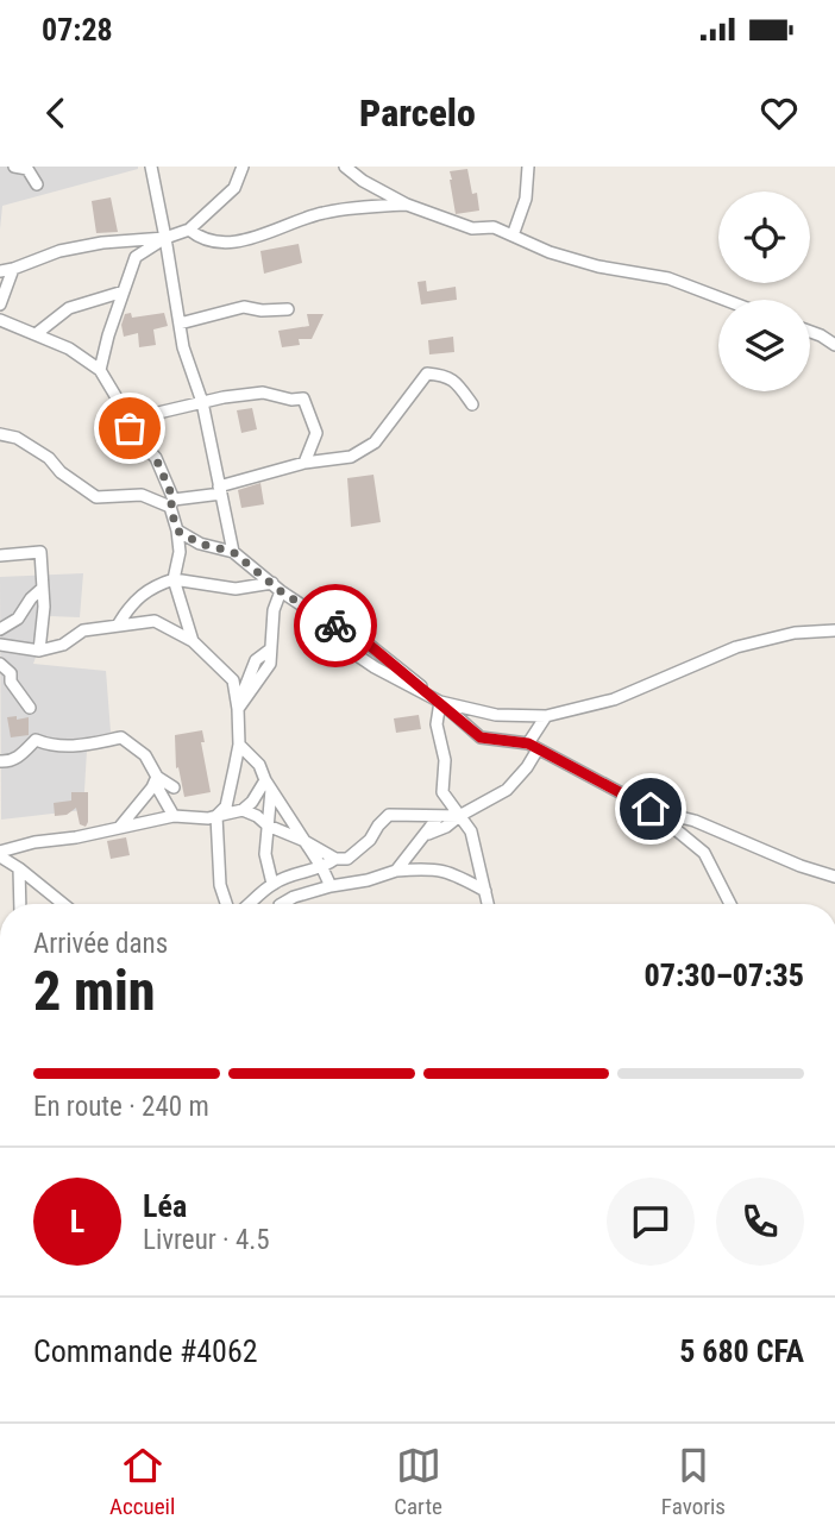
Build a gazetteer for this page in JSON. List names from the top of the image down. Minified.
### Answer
{"page":{"status":"07:28","header":"Parcelo","heading":["2 min","Arrivée dans","07:30–07:35"],"panel":["Léa","Livreur · 4.5","Commande #4062","5 680 CFA"],"bar":"En route · 240 m","round":"L","tabs":["Accueil","Carte","Favoris"]}}
